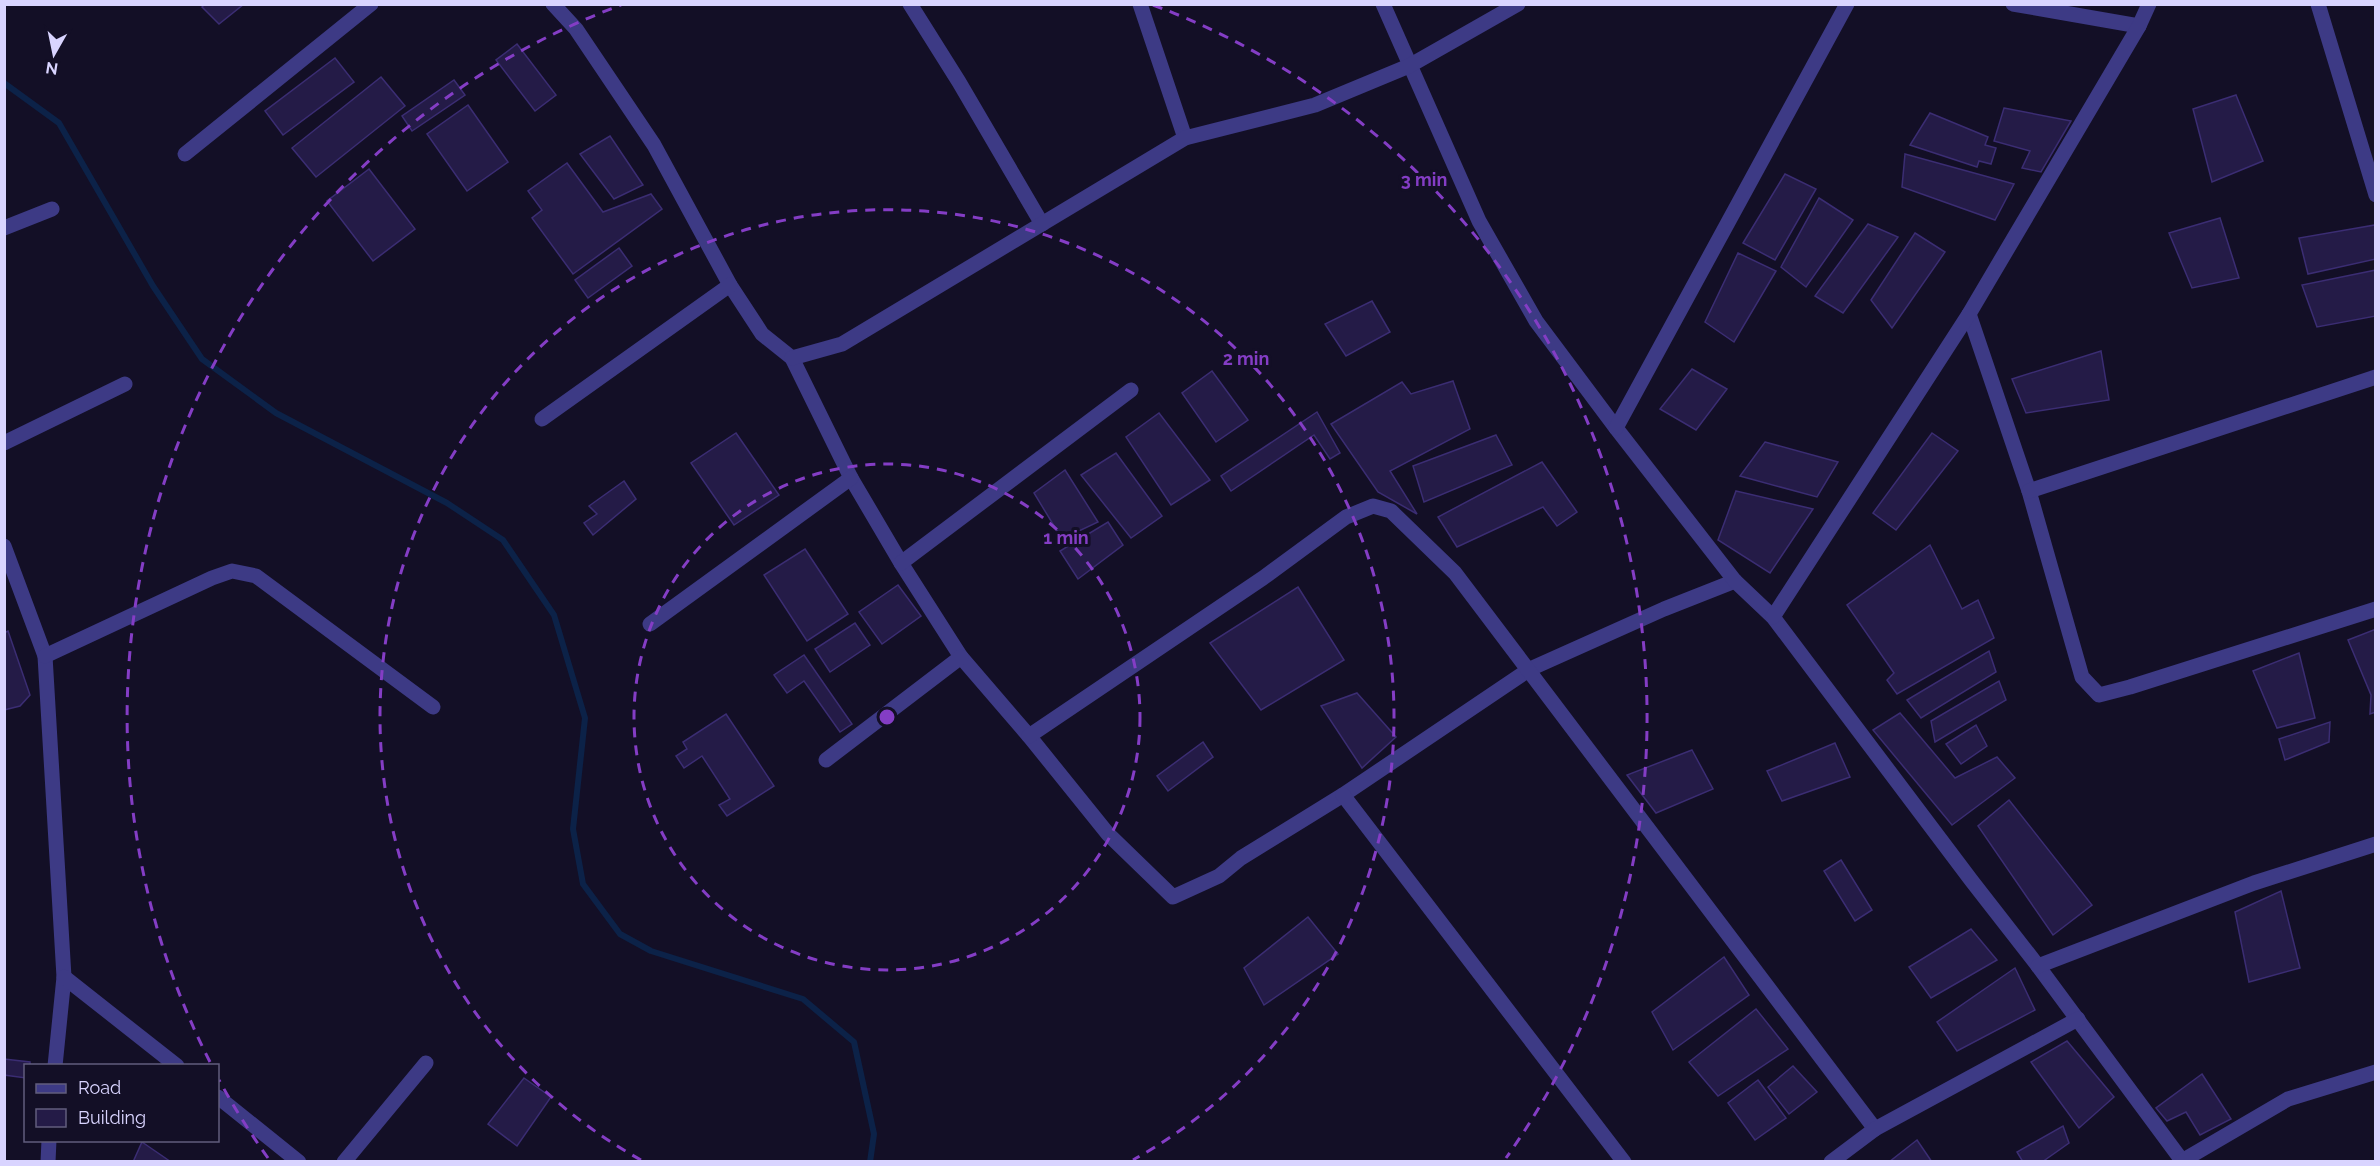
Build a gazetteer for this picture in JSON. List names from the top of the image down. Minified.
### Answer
{"legend":["Road","Building"],"north":"bottom","rings":["3 min","2 min","1 min"]}
